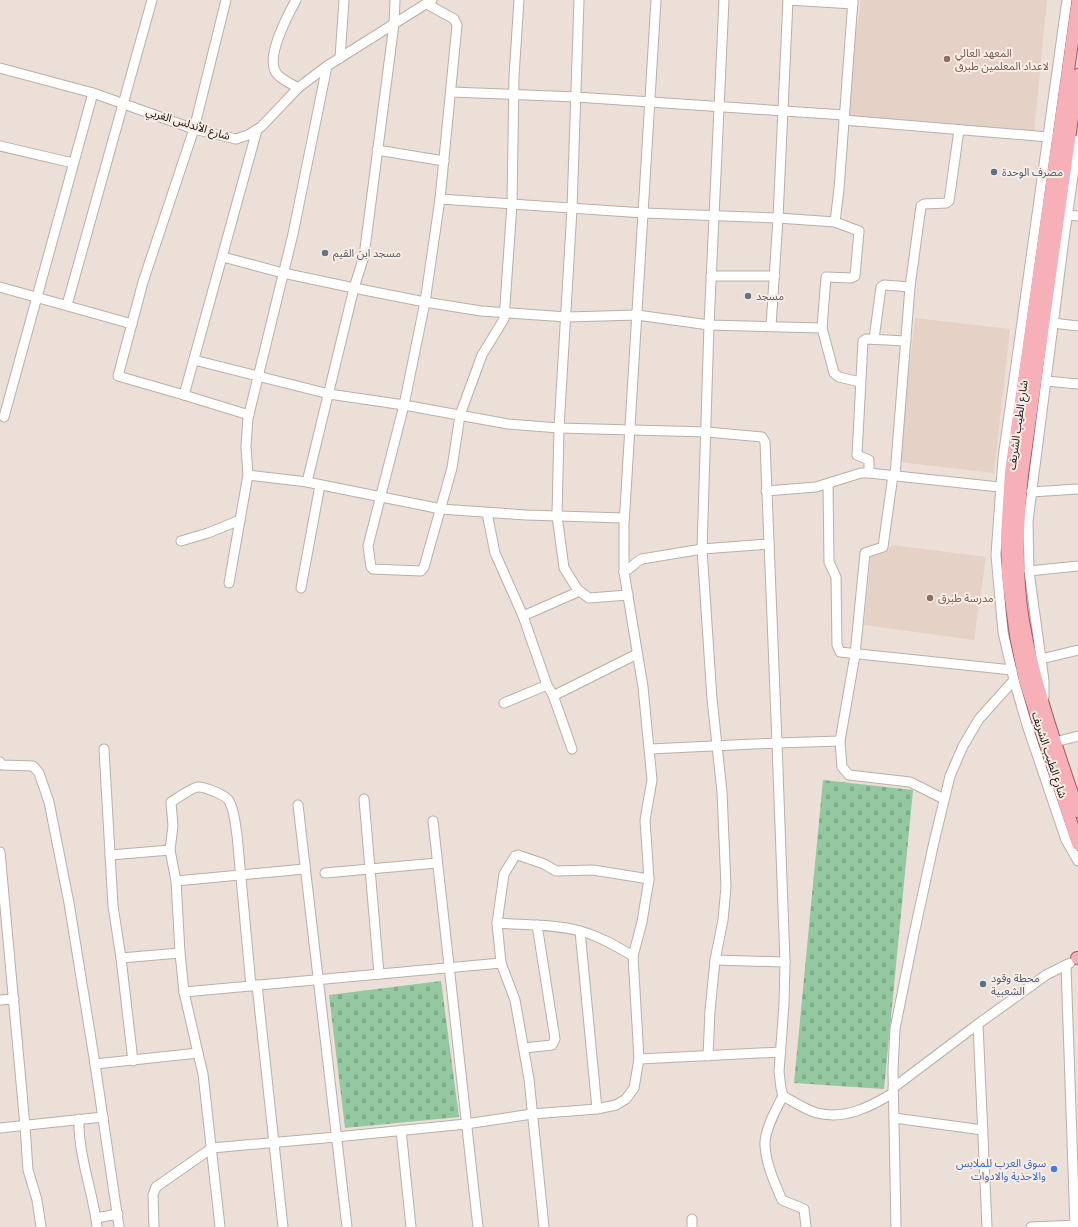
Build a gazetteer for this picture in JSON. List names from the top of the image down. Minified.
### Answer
{"streets":{"main road":["شارع الطيب الشريف"],"street":["شارع الأندلس الغربي"]},"places":["المعهد العالي لاعداد المعلمين طبرق","مصرف الوحدة","مسجد ابن القيم","مسجد","مدرسة طبرق","محطة وقود الشعبية","سوق العرب للملابس والاحذية والادوات"]}
